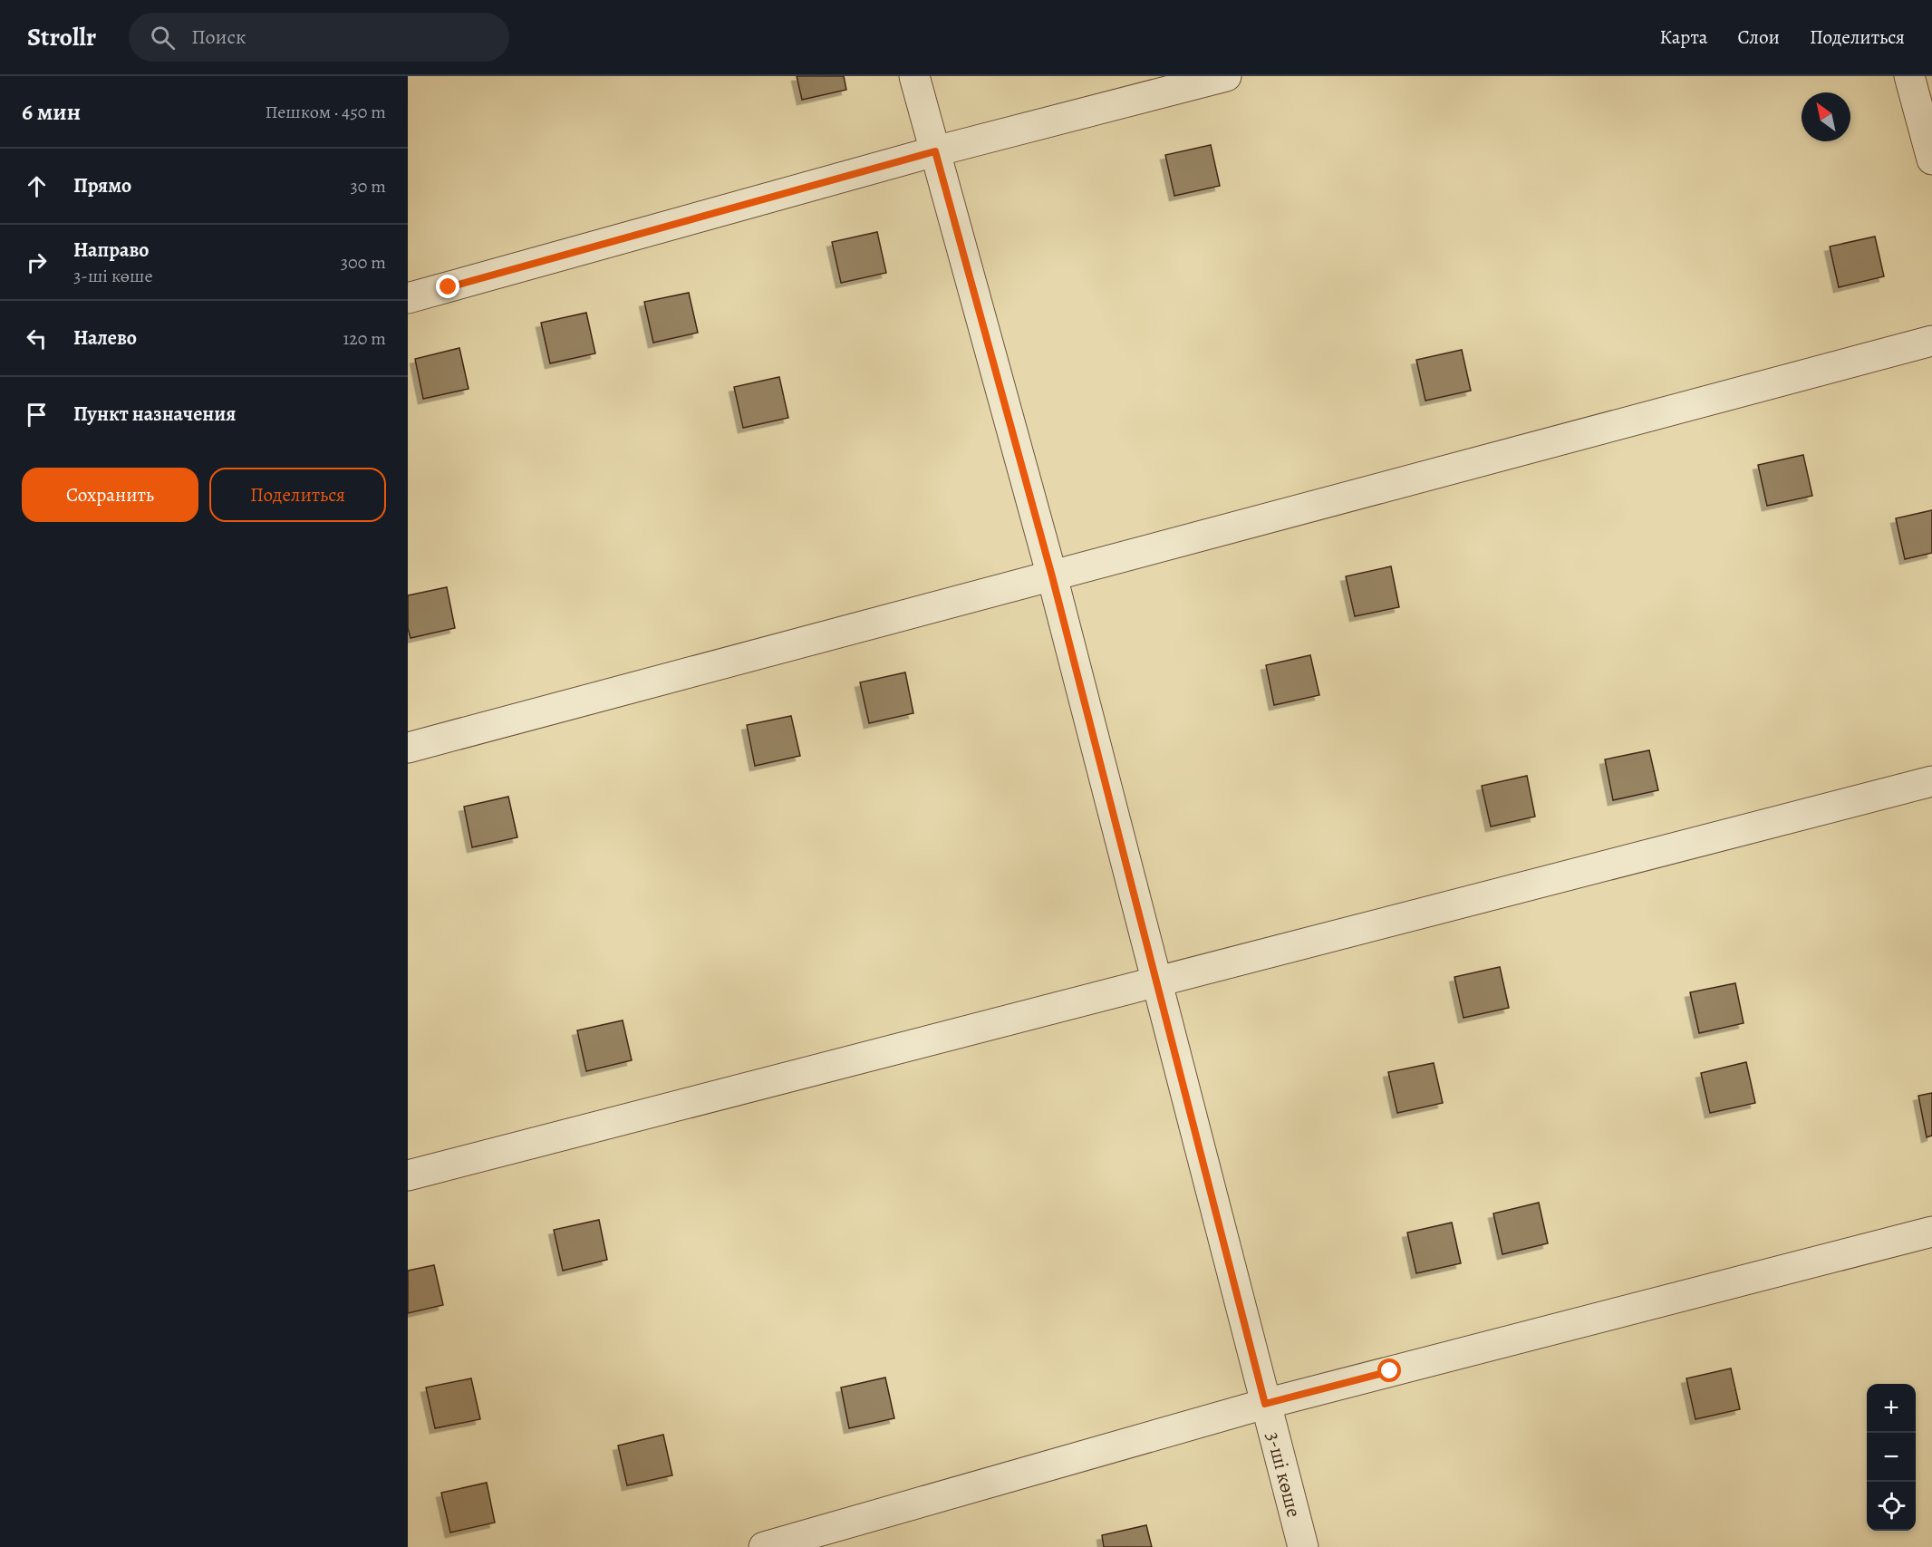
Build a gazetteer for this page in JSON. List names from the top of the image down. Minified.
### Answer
{"streets":{"lane":["3-ші көше"]},"north":"top left","page":{"header":"Strollr","search":"Поиск","nav":["Карта","Слои","Поделиться"],"heading":["6 мин","Пешком · 450 m"],"list":[["Прямо","30 m"],["Направо","3-ші көше","300 m"],["Налево","120 m"],"Пункт назначения"],"buttons":["Сохранить","Поделиться"],"map_buttons":["+","−"]}}
